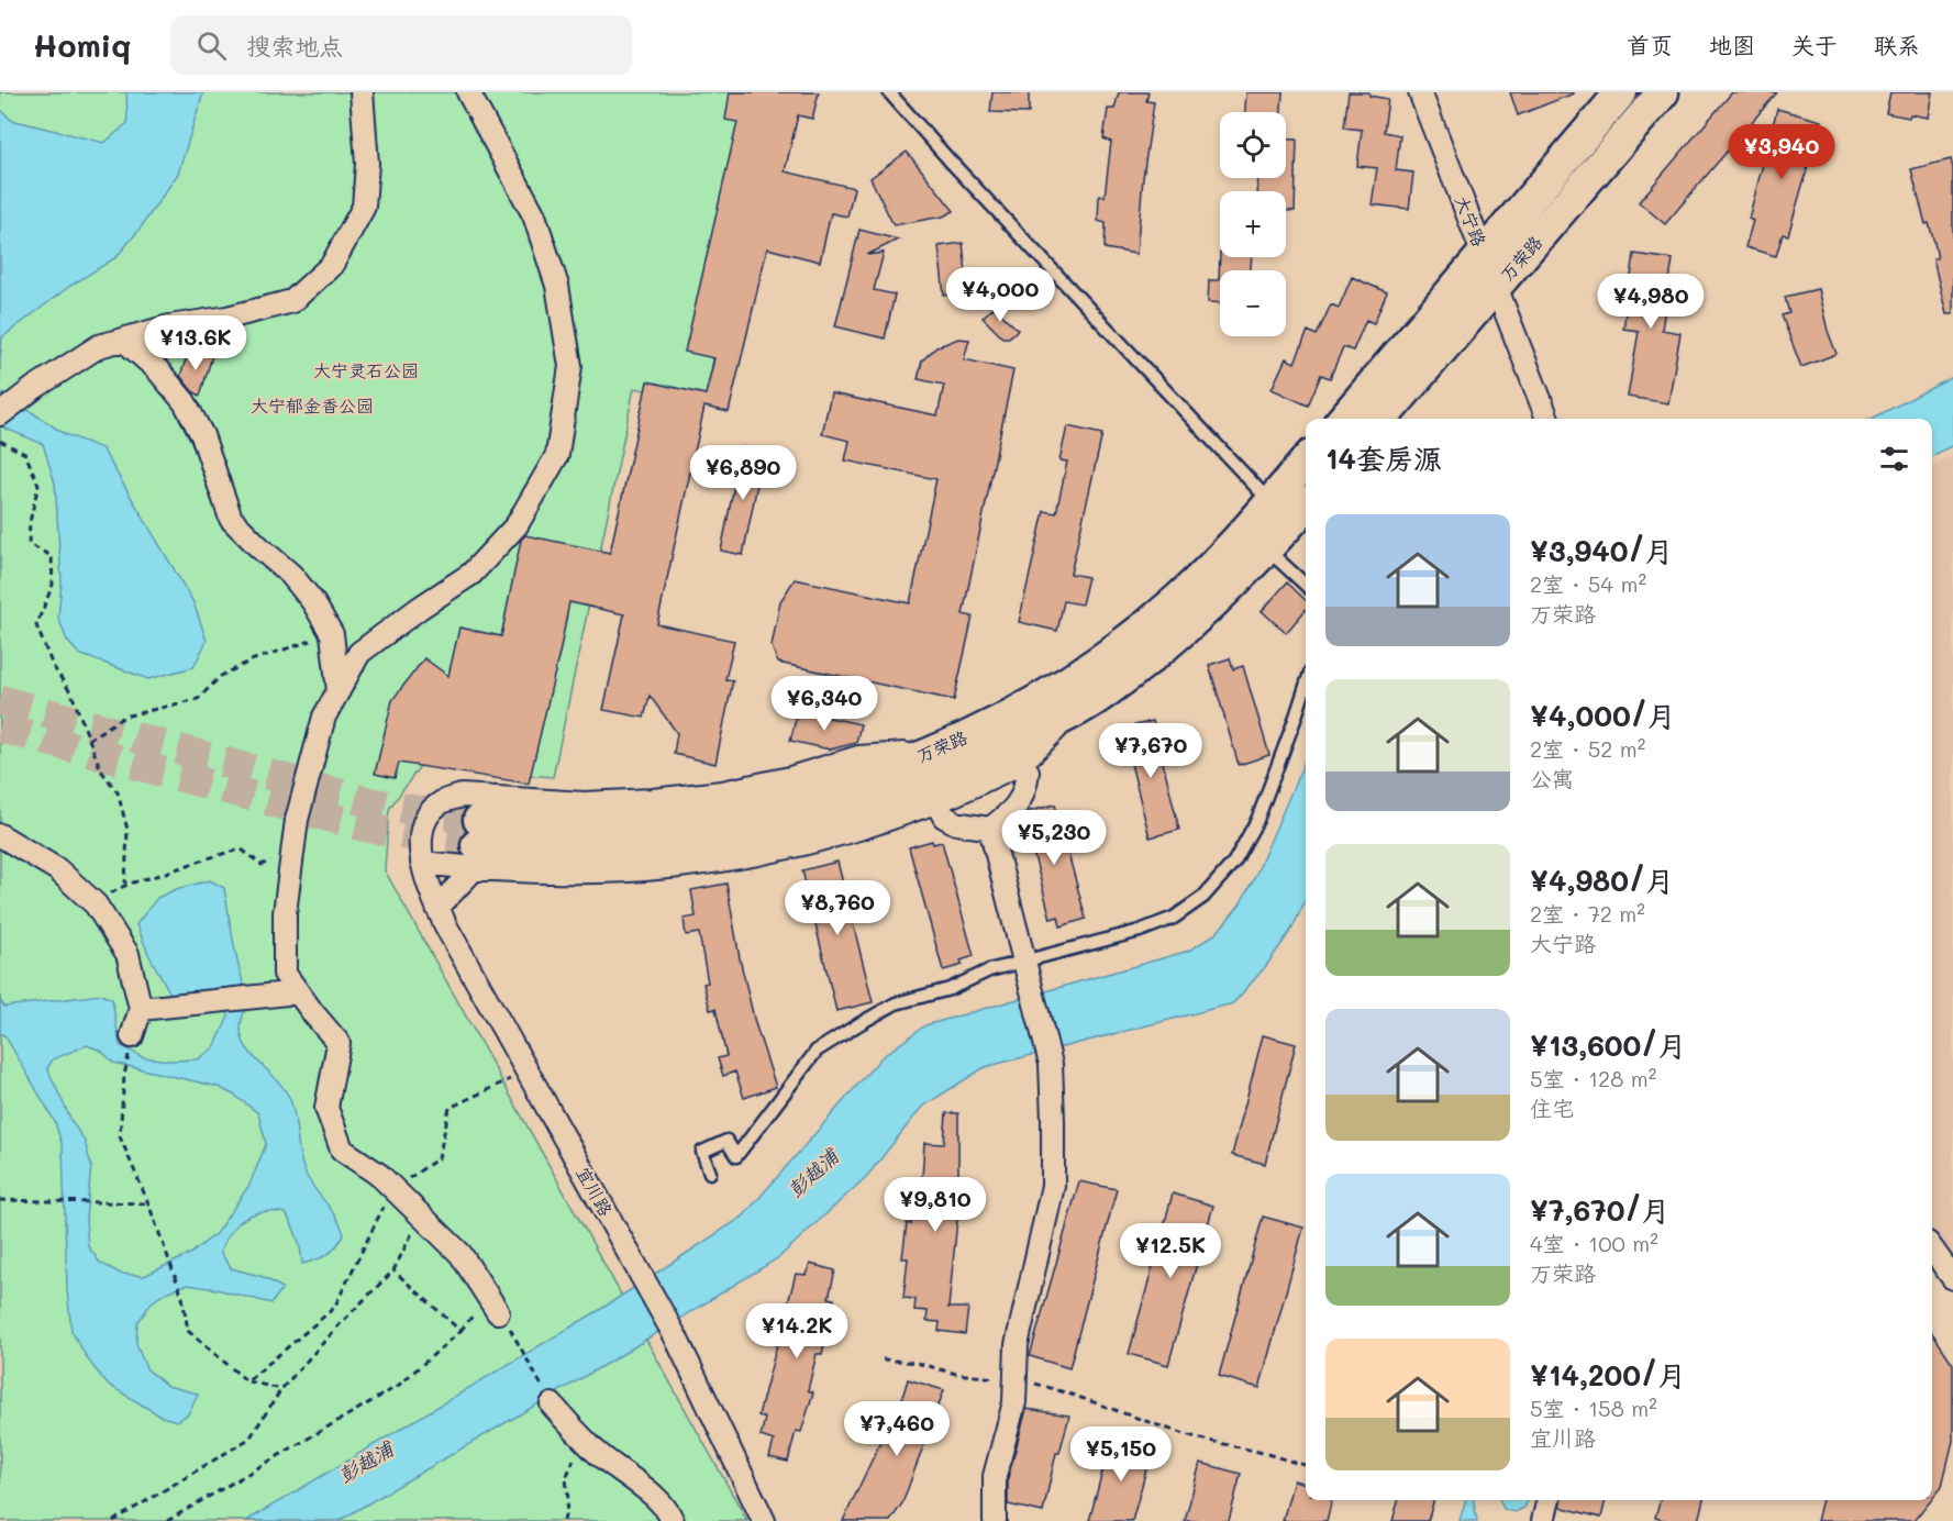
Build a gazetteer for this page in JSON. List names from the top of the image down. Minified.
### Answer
{"streets":{"main road":["万荣路"],"street":["大宁路","宜川路"]},"crossings":[["大宁路","万荣路"],["万荣路","宜川路"]],"water":["彭越浦"],"parks":["大宁灵石公园","大宁郁金香公园"],"page":{"header":"Homiq","search":"搜索地点","nav":["首页","地图","关于","联系"],"map_buttons":["+","−"],"price":["¥3,940","¥4,000","¥4,980","¥13.6K","¥6,890","¥6,340","¥7,670","¥5,230","¥8,760","¥9,810","¥12.5K","¥14.2K","¥7,460","¥5,150"],"heading":"14套房源","list":[{"name":"¥3,940/月","note":"2室 · 54 m² · 万荣路"},{"name":"¥4,000/月","note":"2室 · 52 m² · 公寓"},{"name":"¥4,980/月","note":"2室 · 72 m² · 大宁路"},{"name":"¥13,600/月","note":"5室 · 128 m² · 住宅"},{"name":"¥7,670/月","note":"4室 · 100 m² · 万荣路"},{"name":"¥14,200/月","note":"5室 · 158 m² · 宜川路"}]}}
